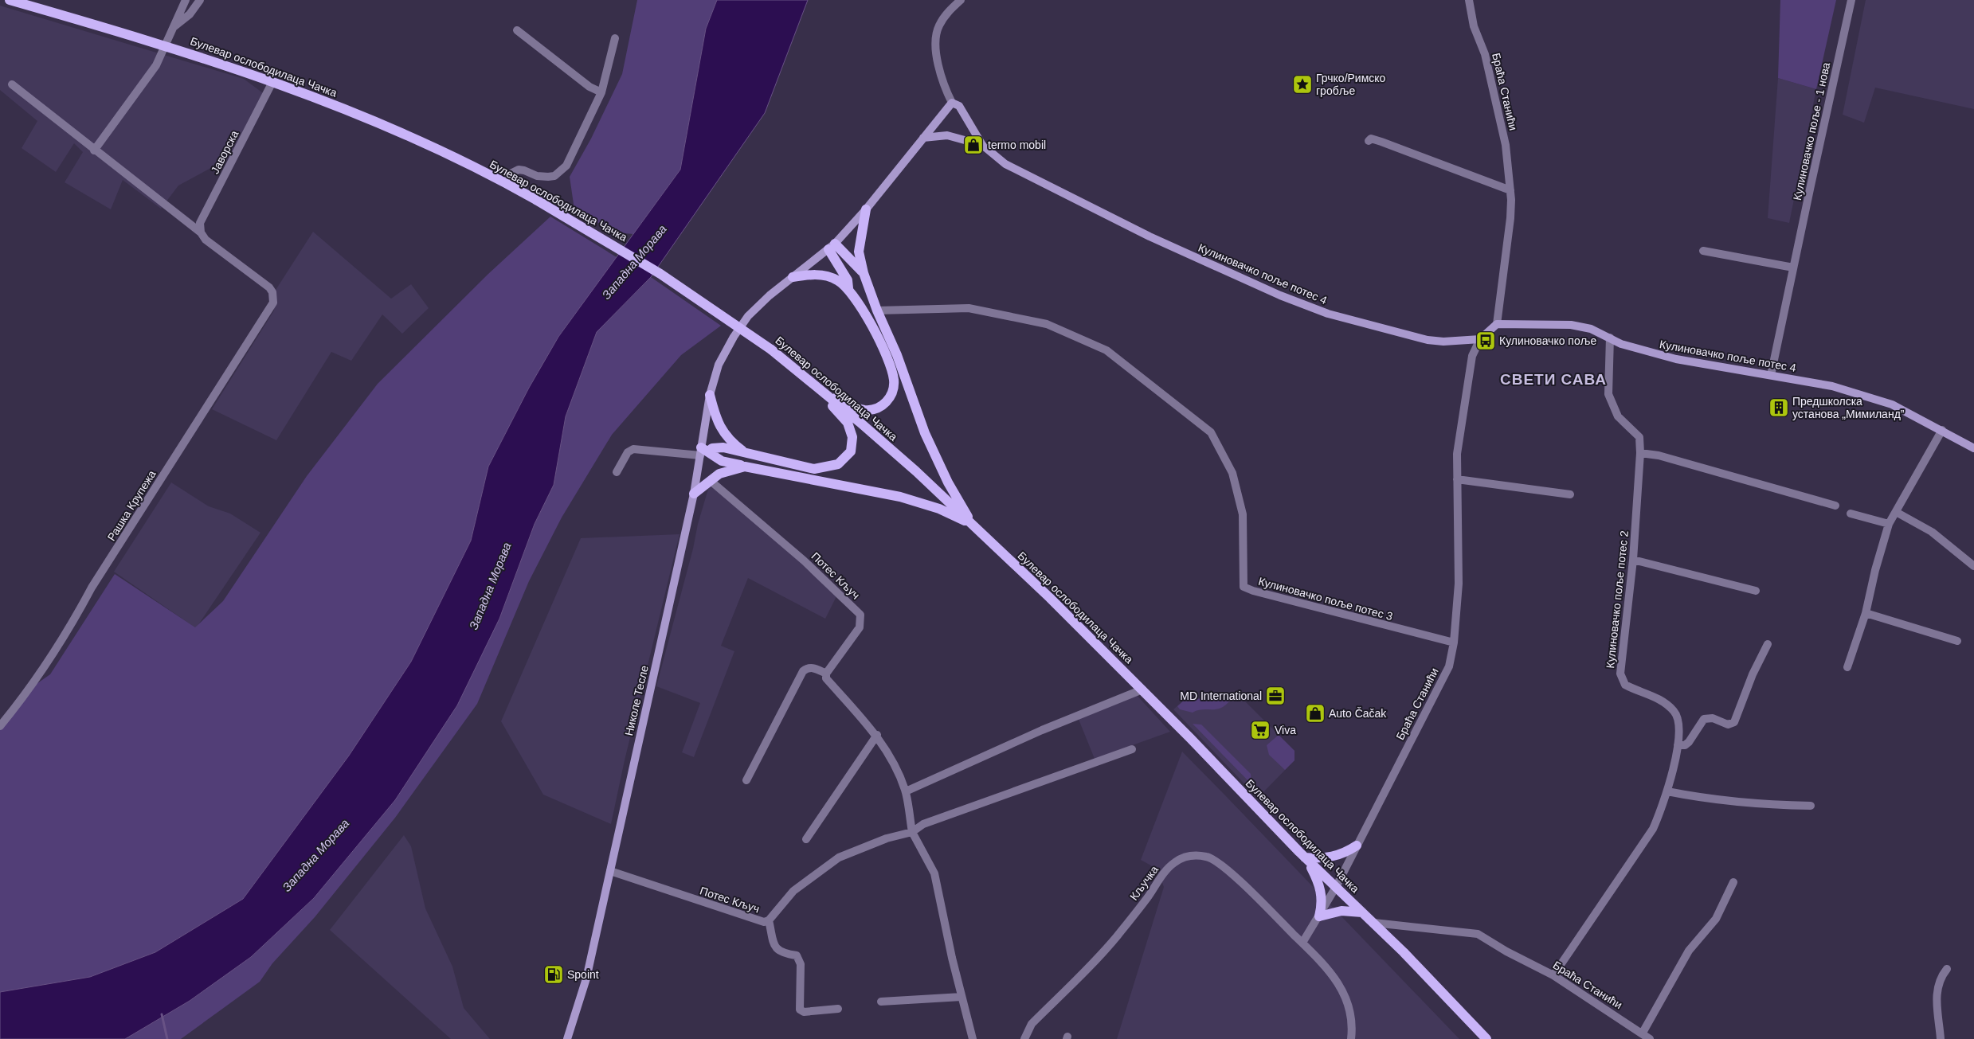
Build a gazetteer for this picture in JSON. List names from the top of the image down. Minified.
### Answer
{"streets":{"main road":["Булевар ослободилаца Чачка"],"street":["Браћа Станићи","Кулиновачко поље - 1 нова","Јаворска","Кулиновачко поље потес 4","Рашка Крупежа","Потес Кључ","Кулиновачко поље потес 3","Кулиновачко поље потес 2","Николе Тесле","Кључка"]},"crossings":[["Булевар ослободилаца Чачка","Браћа Станићи"],["Булевар ослободилаца Чачка","Јаворска"],["Браћа Станићи","Кулиновачко поље потес 4"],["Браћа Станићи","Кулиновачко поље потес 3"],["Браћа Станићи","Кулиновачко поље потес 2"],["Браћа Станићи","Кључка"],["Кулиновачко поље - 1 нова","Кулиновачко поље потес 4"],["Јаворска","Рашка Крупежа"],["Кулиновачко поље потес 4","Кулиновачко поље потес 2"],["Потес Кључ","Николе Тесле"]],"districts":["СВЕТИ САВА"],"water":["Западна Морава"],"places":{"place":["Грчко/Римско гробље"],"shop":["termo mobil","Auto Čačak"],"bus stop":["Кулиновачко поље"],"building":["Предшколска установа „Мимиланд”"],"office":["MD International"],"supermarket":["Viva"],"fuel station":["Spoint"]}}
